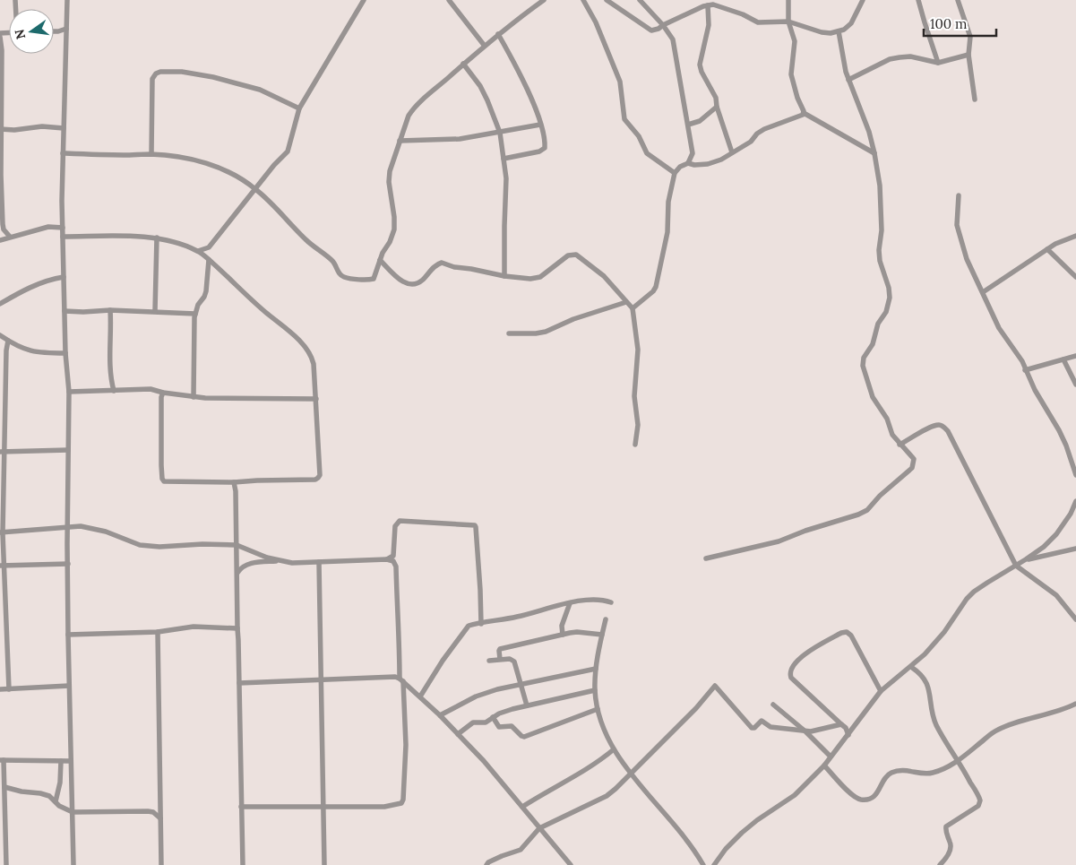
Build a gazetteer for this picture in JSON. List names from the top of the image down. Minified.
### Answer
{"scale_bar":"100 m","north":"left"}
